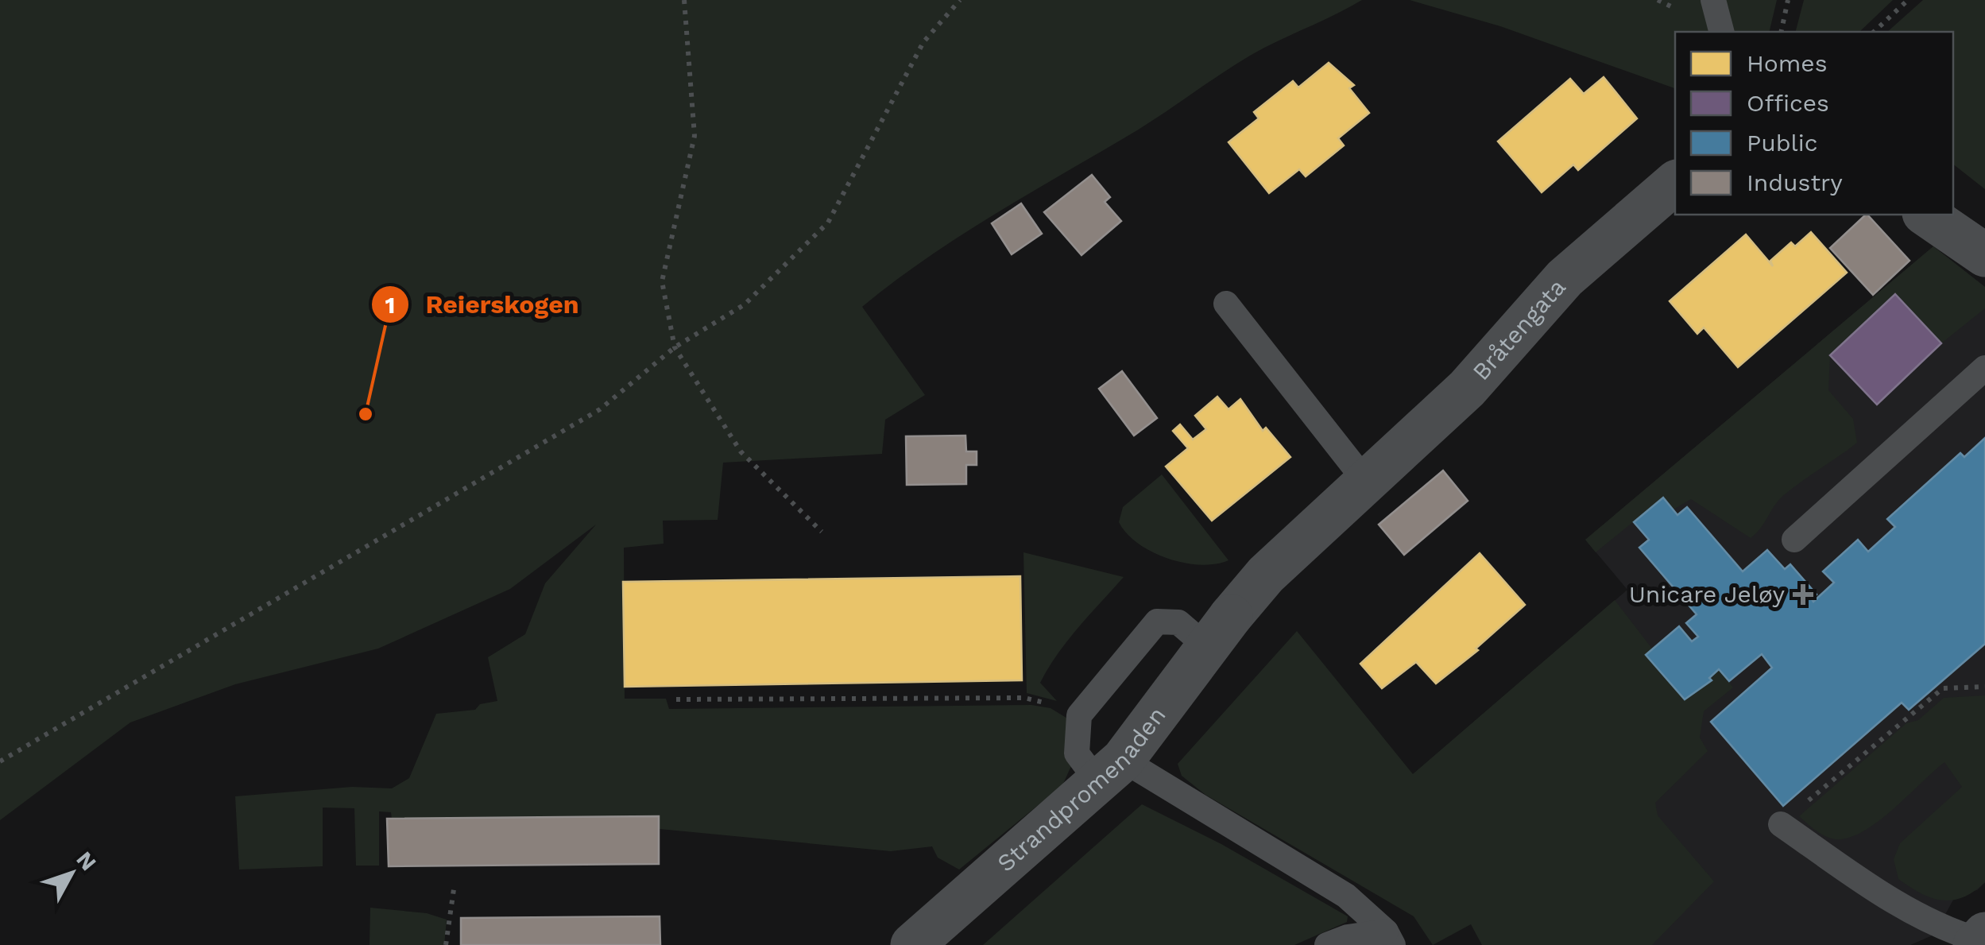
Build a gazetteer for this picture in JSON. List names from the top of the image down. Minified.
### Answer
{"streets":{"street":["Bråtengata","Strandpromenaden"]},"crossings":[["Bråtengata","Strandpromenaden"]],"places":{"other":["Reierskogen"],"health":["Unicare Jeløy"]},"legend":["Homes","Offices","Public","Industry"],"north":"top right"}
